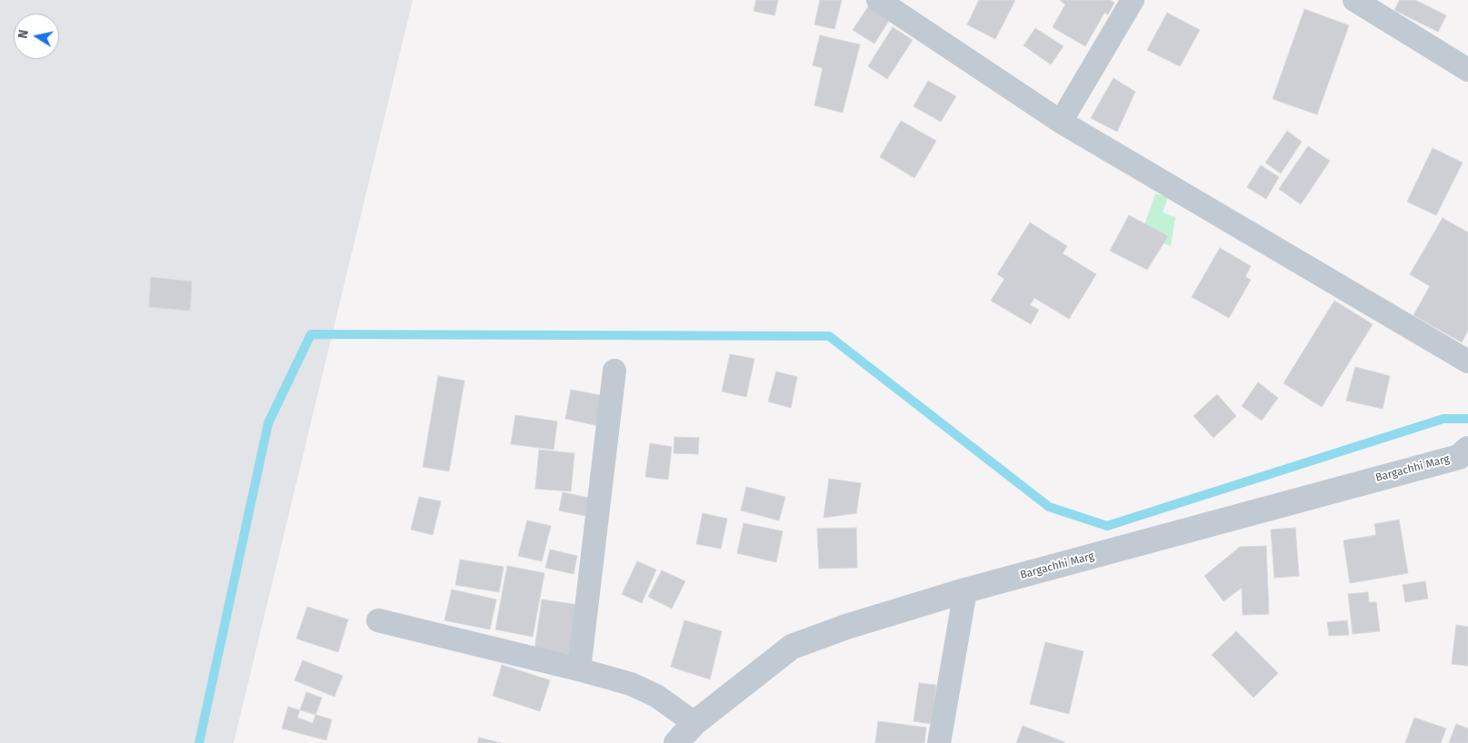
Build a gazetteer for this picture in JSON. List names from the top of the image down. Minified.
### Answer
{"streets":{"street":["Bargachhi Marg"]},"north":"left"}
